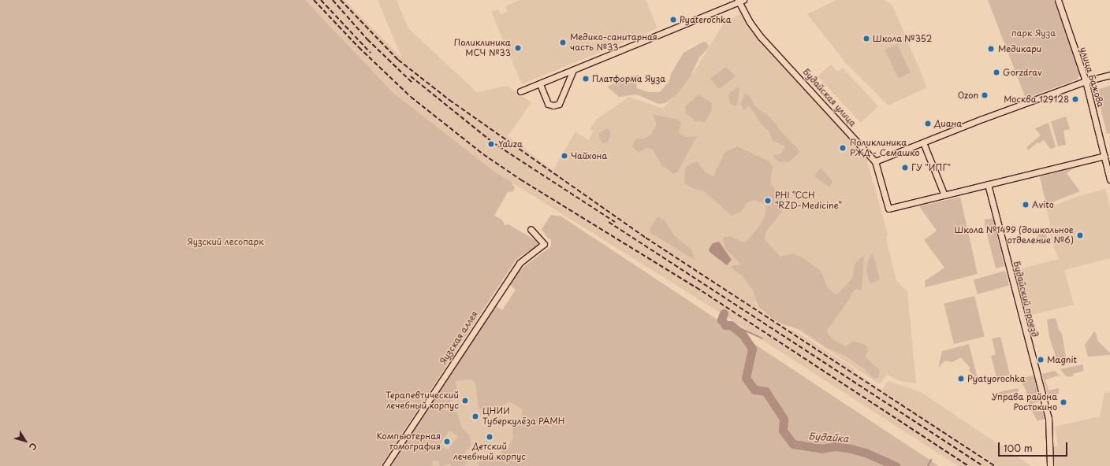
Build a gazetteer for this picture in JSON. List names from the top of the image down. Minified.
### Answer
{"streets":{"street":["улица Бажова","Будайская улица","Будайский проезд","Яузская аллея"]},"crossings":[["улица Бажова","Будайская улица"],["Будайская улица","Будайский проезд"]],"water":["Будайка"],"parks":["парк Яуза","Яузский лесопарк"],"places":["Pyaterochka","Школа №352","Медико-санитарная часть №33","Поликлиника МСЧ №33","Медикари","Gorzdrav","Платформа Яуза","Ozon","Москва 129128","Диана","Yauza","Поликлиника РЖД - Семашко","Чайхона","ГУ \"ИПГ\"","PHI “CCH “RZD-Medicine”","Avito","Школа №1499 (дошкольное отделение №6)","Magnit","Pyatyorochka","Терапевтический лечебный корпус","Управа района Ростокино","ЦНИИ Туберкулёза РАМН","Детский лечебный корпус","Компьютерная томография"],"scale_bar":"100 m","north":"bottom right"}
